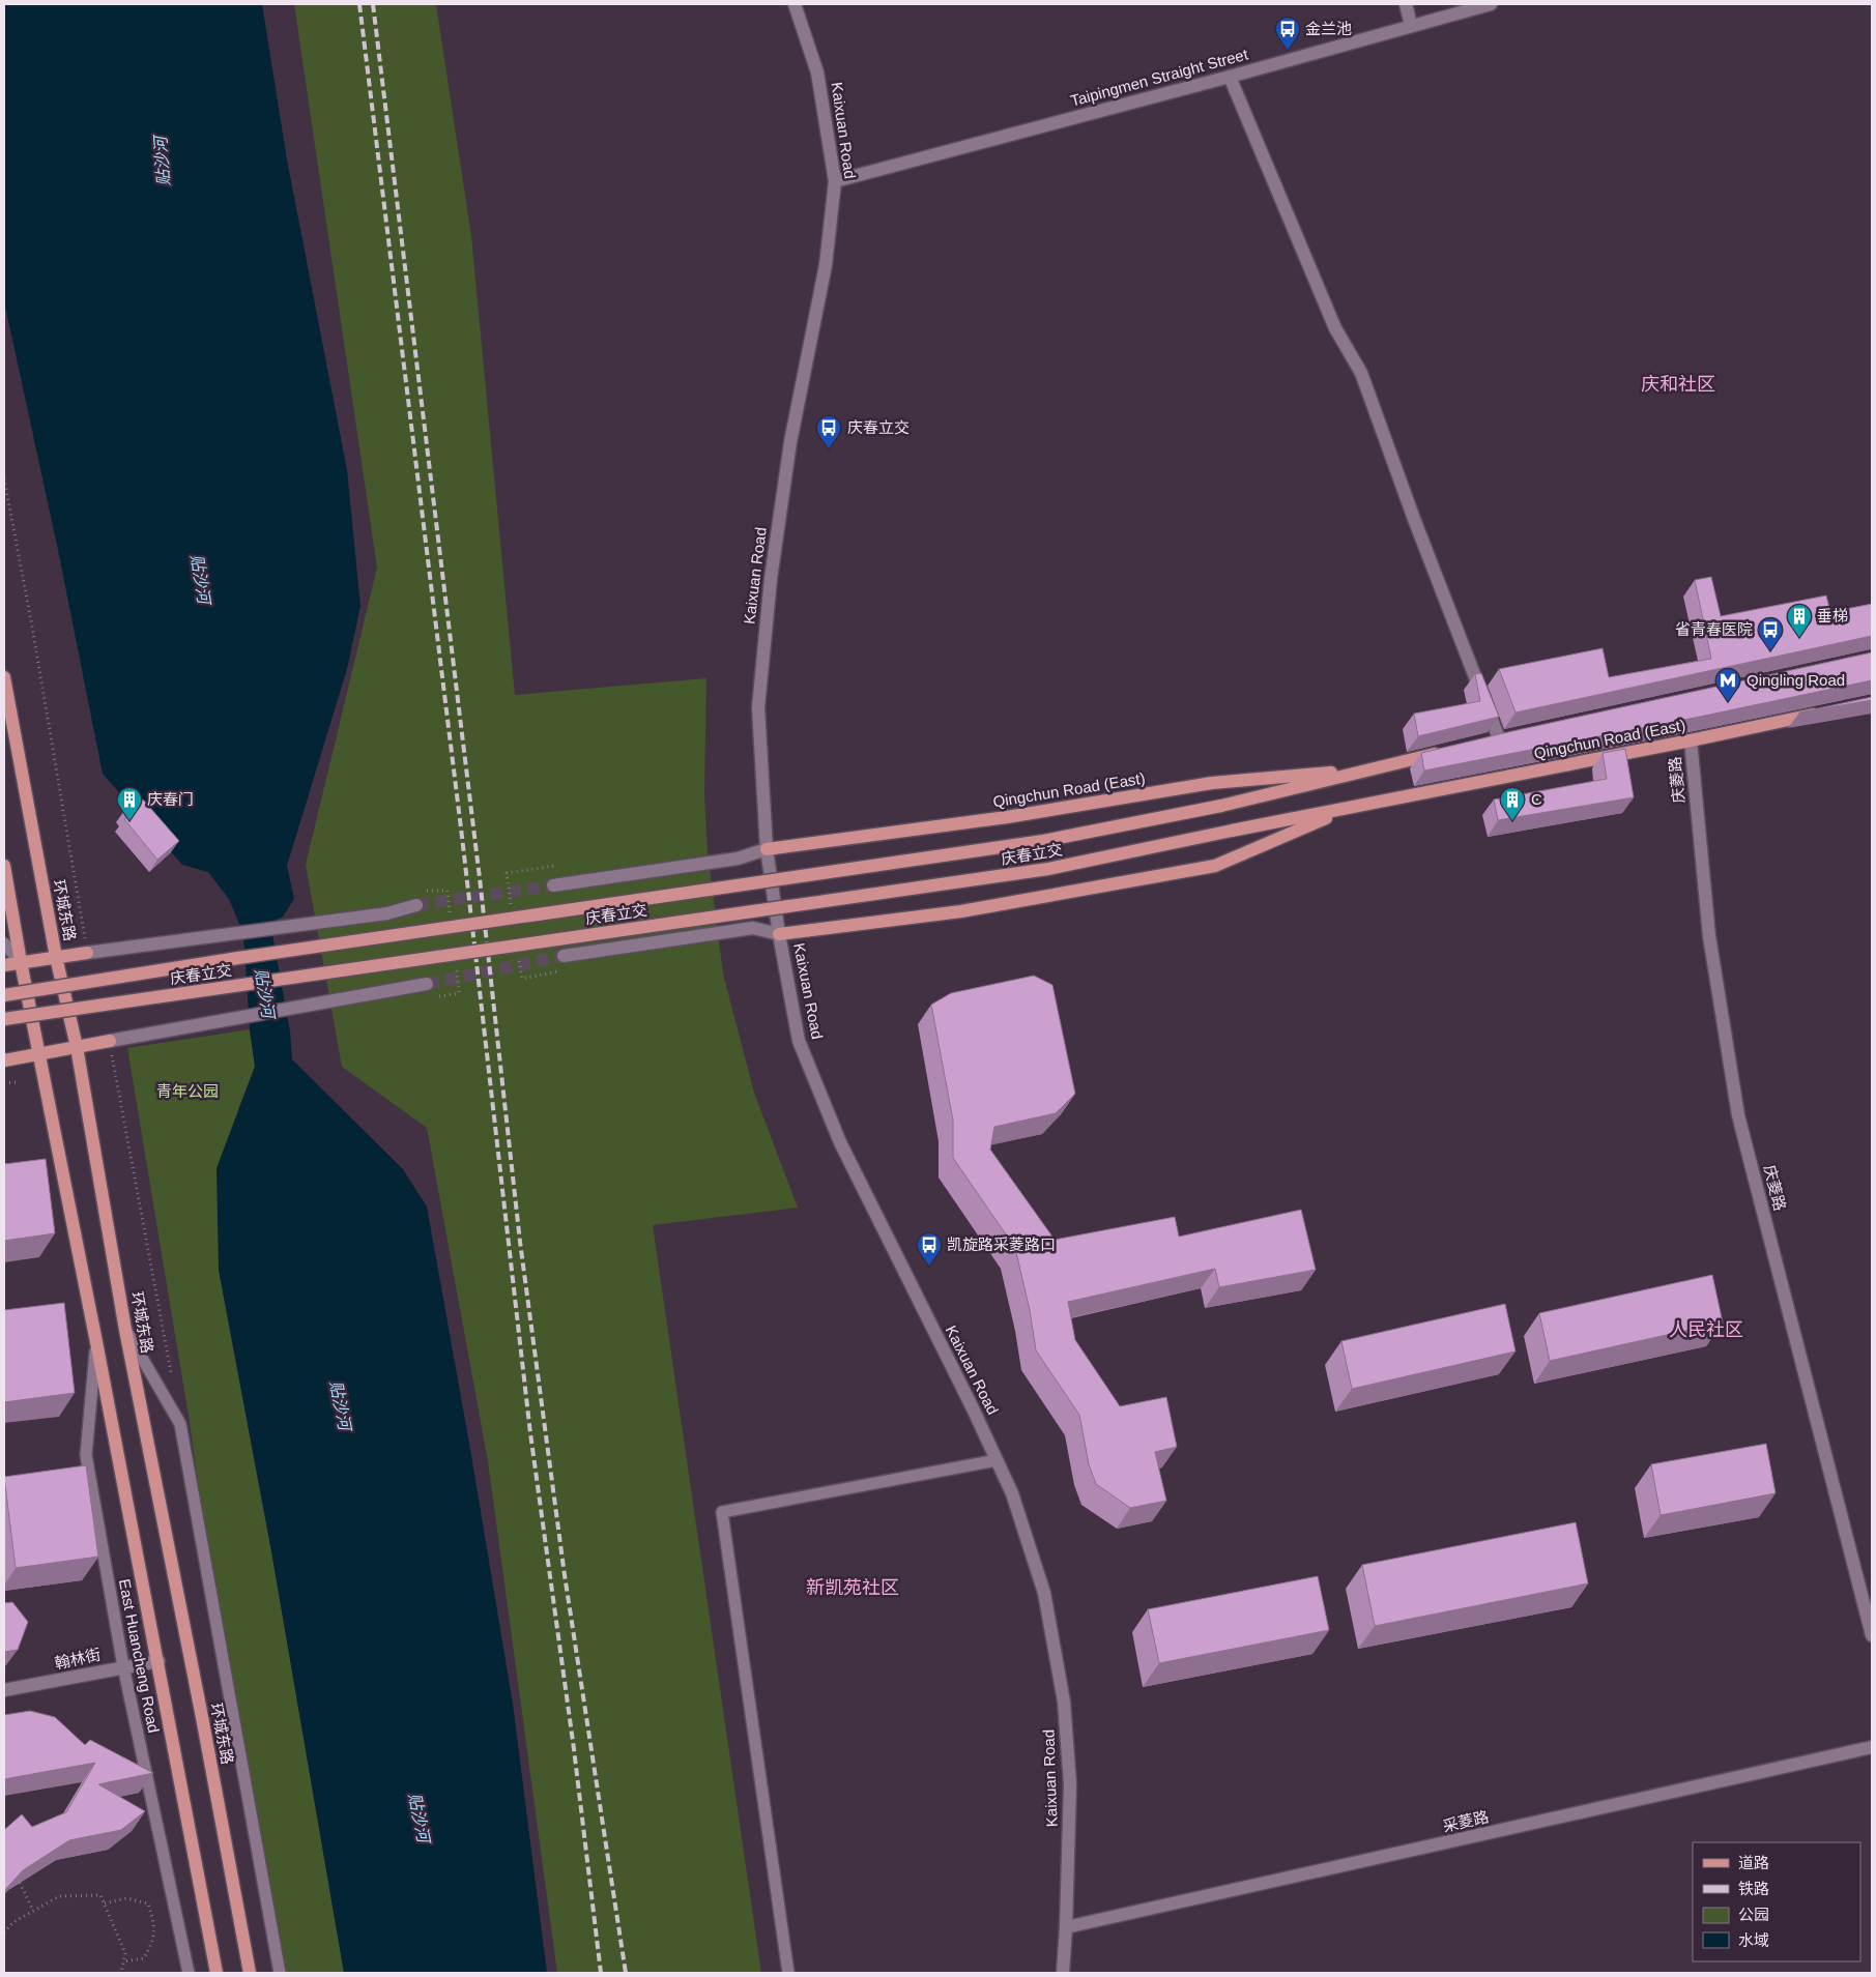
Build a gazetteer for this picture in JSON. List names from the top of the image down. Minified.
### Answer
{"streets":{"main road":["Qingchun Road (East)","庆春立交","环城东路"],"street":["Taipingmen Straight Street","Kaixuan Road","庆菱路","翰林街","采菱路"],"lane":["East Huancheng Road"]},"crossings":[["Taipingmen Straight Street","Kaixuan Road"],["Kaixuan Road","Qingchun Road (East)"],["Kaixuan Road","采菱路"],["Qingchun Road (East)","庆菱路"],["Qingchun Road (East)","庆春立交"],["East Huancheng Road","翰林街"]],"districts":["庆和社区","人民社区","新凯苑社区"],"water":["贴沙河"],"parks":["青年公园"],"places":{"bus stop":["金兰池","庆春立交","省青春医院","凯旋路采菱路口"],"building":["垂梯","庆春门","C"],"metro station":["Qingling Road"]},"legend":["道路","铁路","公园","水域"]}
